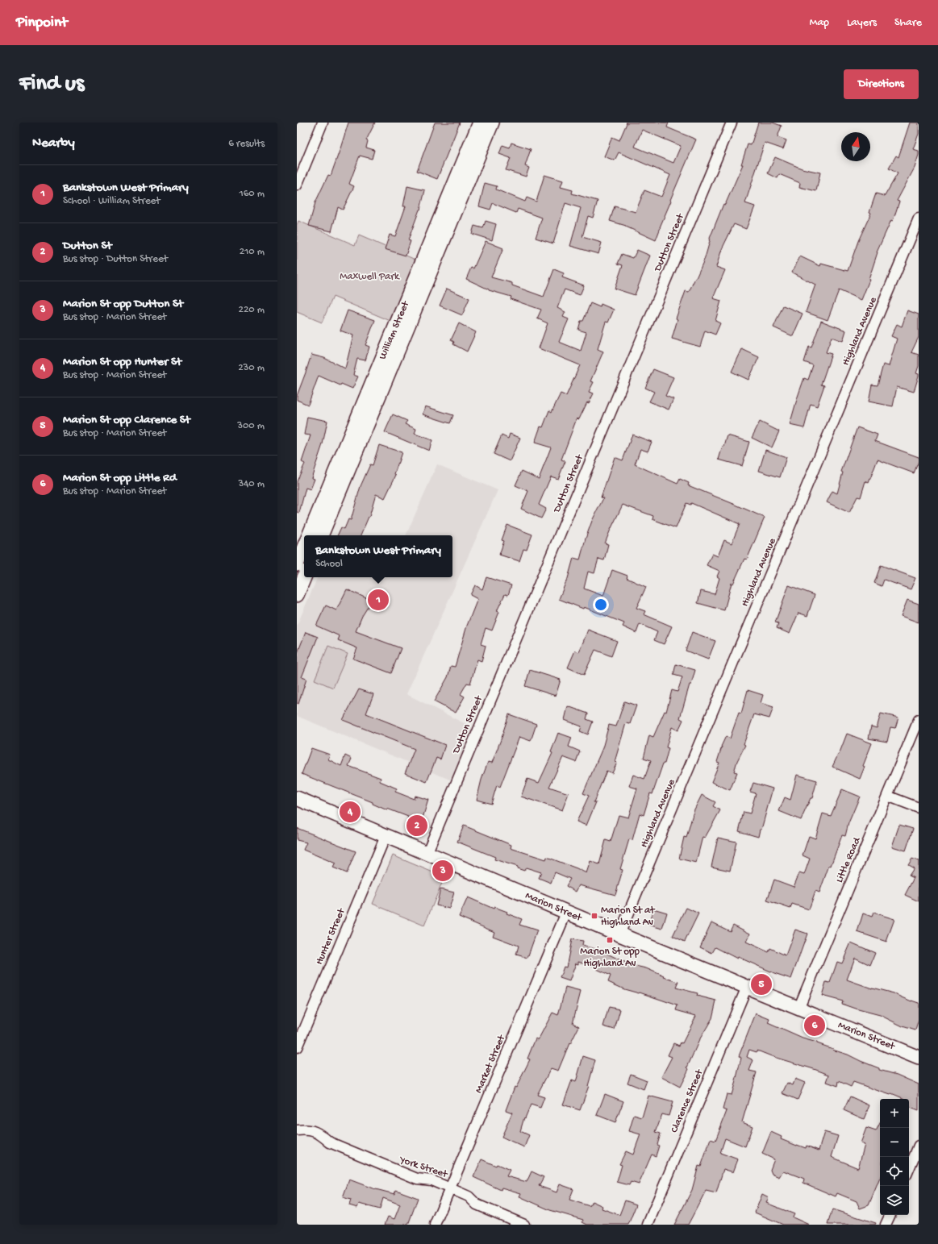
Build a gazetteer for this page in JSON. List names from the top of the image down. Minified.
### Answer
{"streets":{"street":["Dutton Street","William Street","Highland Avenue","Little Road","Marion Street","Hunter Street","Market Street","Clarence Street","York Street"]},"crossings":[["Dutton Street","Marion Street"],["Highland Avenue","Marion Street"],["Little Road","Marion Street"],["Marion Street","Hunter Street"],["Marion Street","Market Street"],["Marion Street","Clarence Street"],["Market Street","York Street"]],"parks":["Maxwell Park"],"places":{"transit":["Marion St at Highland Av","Marion St opp Highland Av"]},"north":"top","page":{"header":"Pinpoint","nav":["Map","Layers","Share"],"buttons":"Directions","title":"Find us","heading":["Nearby","6 results"],"list":[{"mark":"1","name":"Bankstown West Primary","note":"School · William Street","value":"160 m"},{"mark":"2","name":"Dutton St","note":"Bus stop · Dutton Street","value":"210 m"},{"mark":"3","name":"Marion St opp Dutton St","note":"Bus stop · Marion Street","value":"220 m"},{"mark":"4","name":"Marion St opp Hunter St","note":"Bus stop · Marion Street","value":"230 m"},{"mark":"5","name":"Marion St opp Clarence St","note":"Bus stop · Marion Street","value":"300 m"},{"mark":"6","name":"Marion St opp Little Rd","note":"Bus stop · Marion Street","value":"340 m"}],"popup":["Bankstown West Primary","School"],"pins":["1","4","2","3","5","6"],"map_buttons":["+","−"]}}
